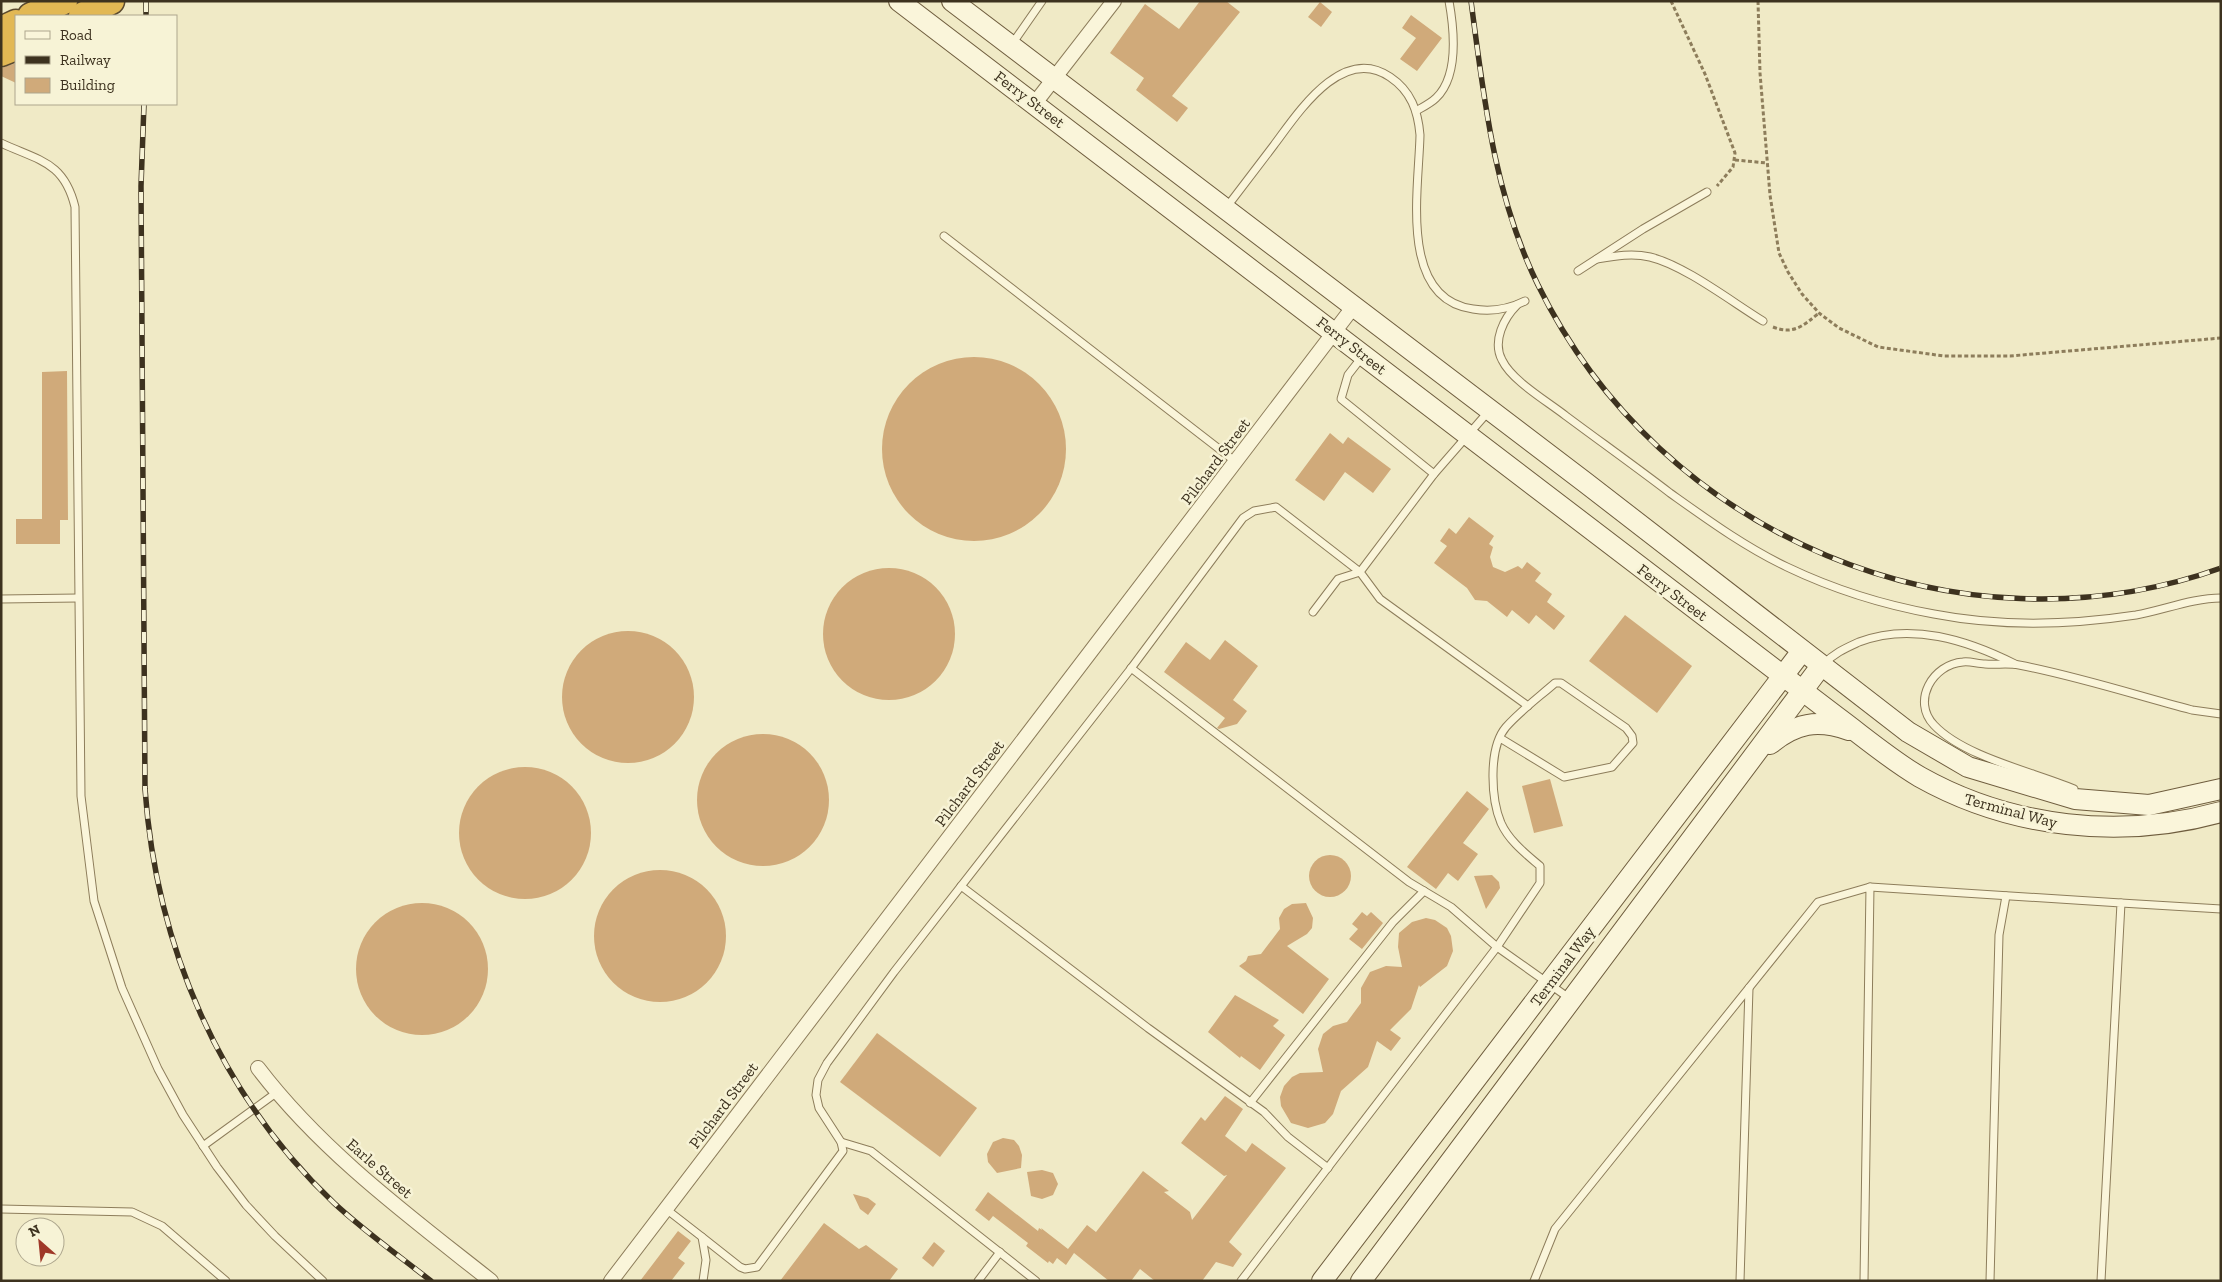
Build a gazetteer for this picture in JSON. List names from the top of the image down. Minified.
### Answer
{"streets":{"main road":["Ferry Street","Terminal Way"],"street":["Pilchard Street","Earle Street"]},"crossings":[["Ferry Street","Pilchard Street"],["Ferry Street","Terminal Way"]],"legend":["Road","Railway","Building"],"north":"top left"}
